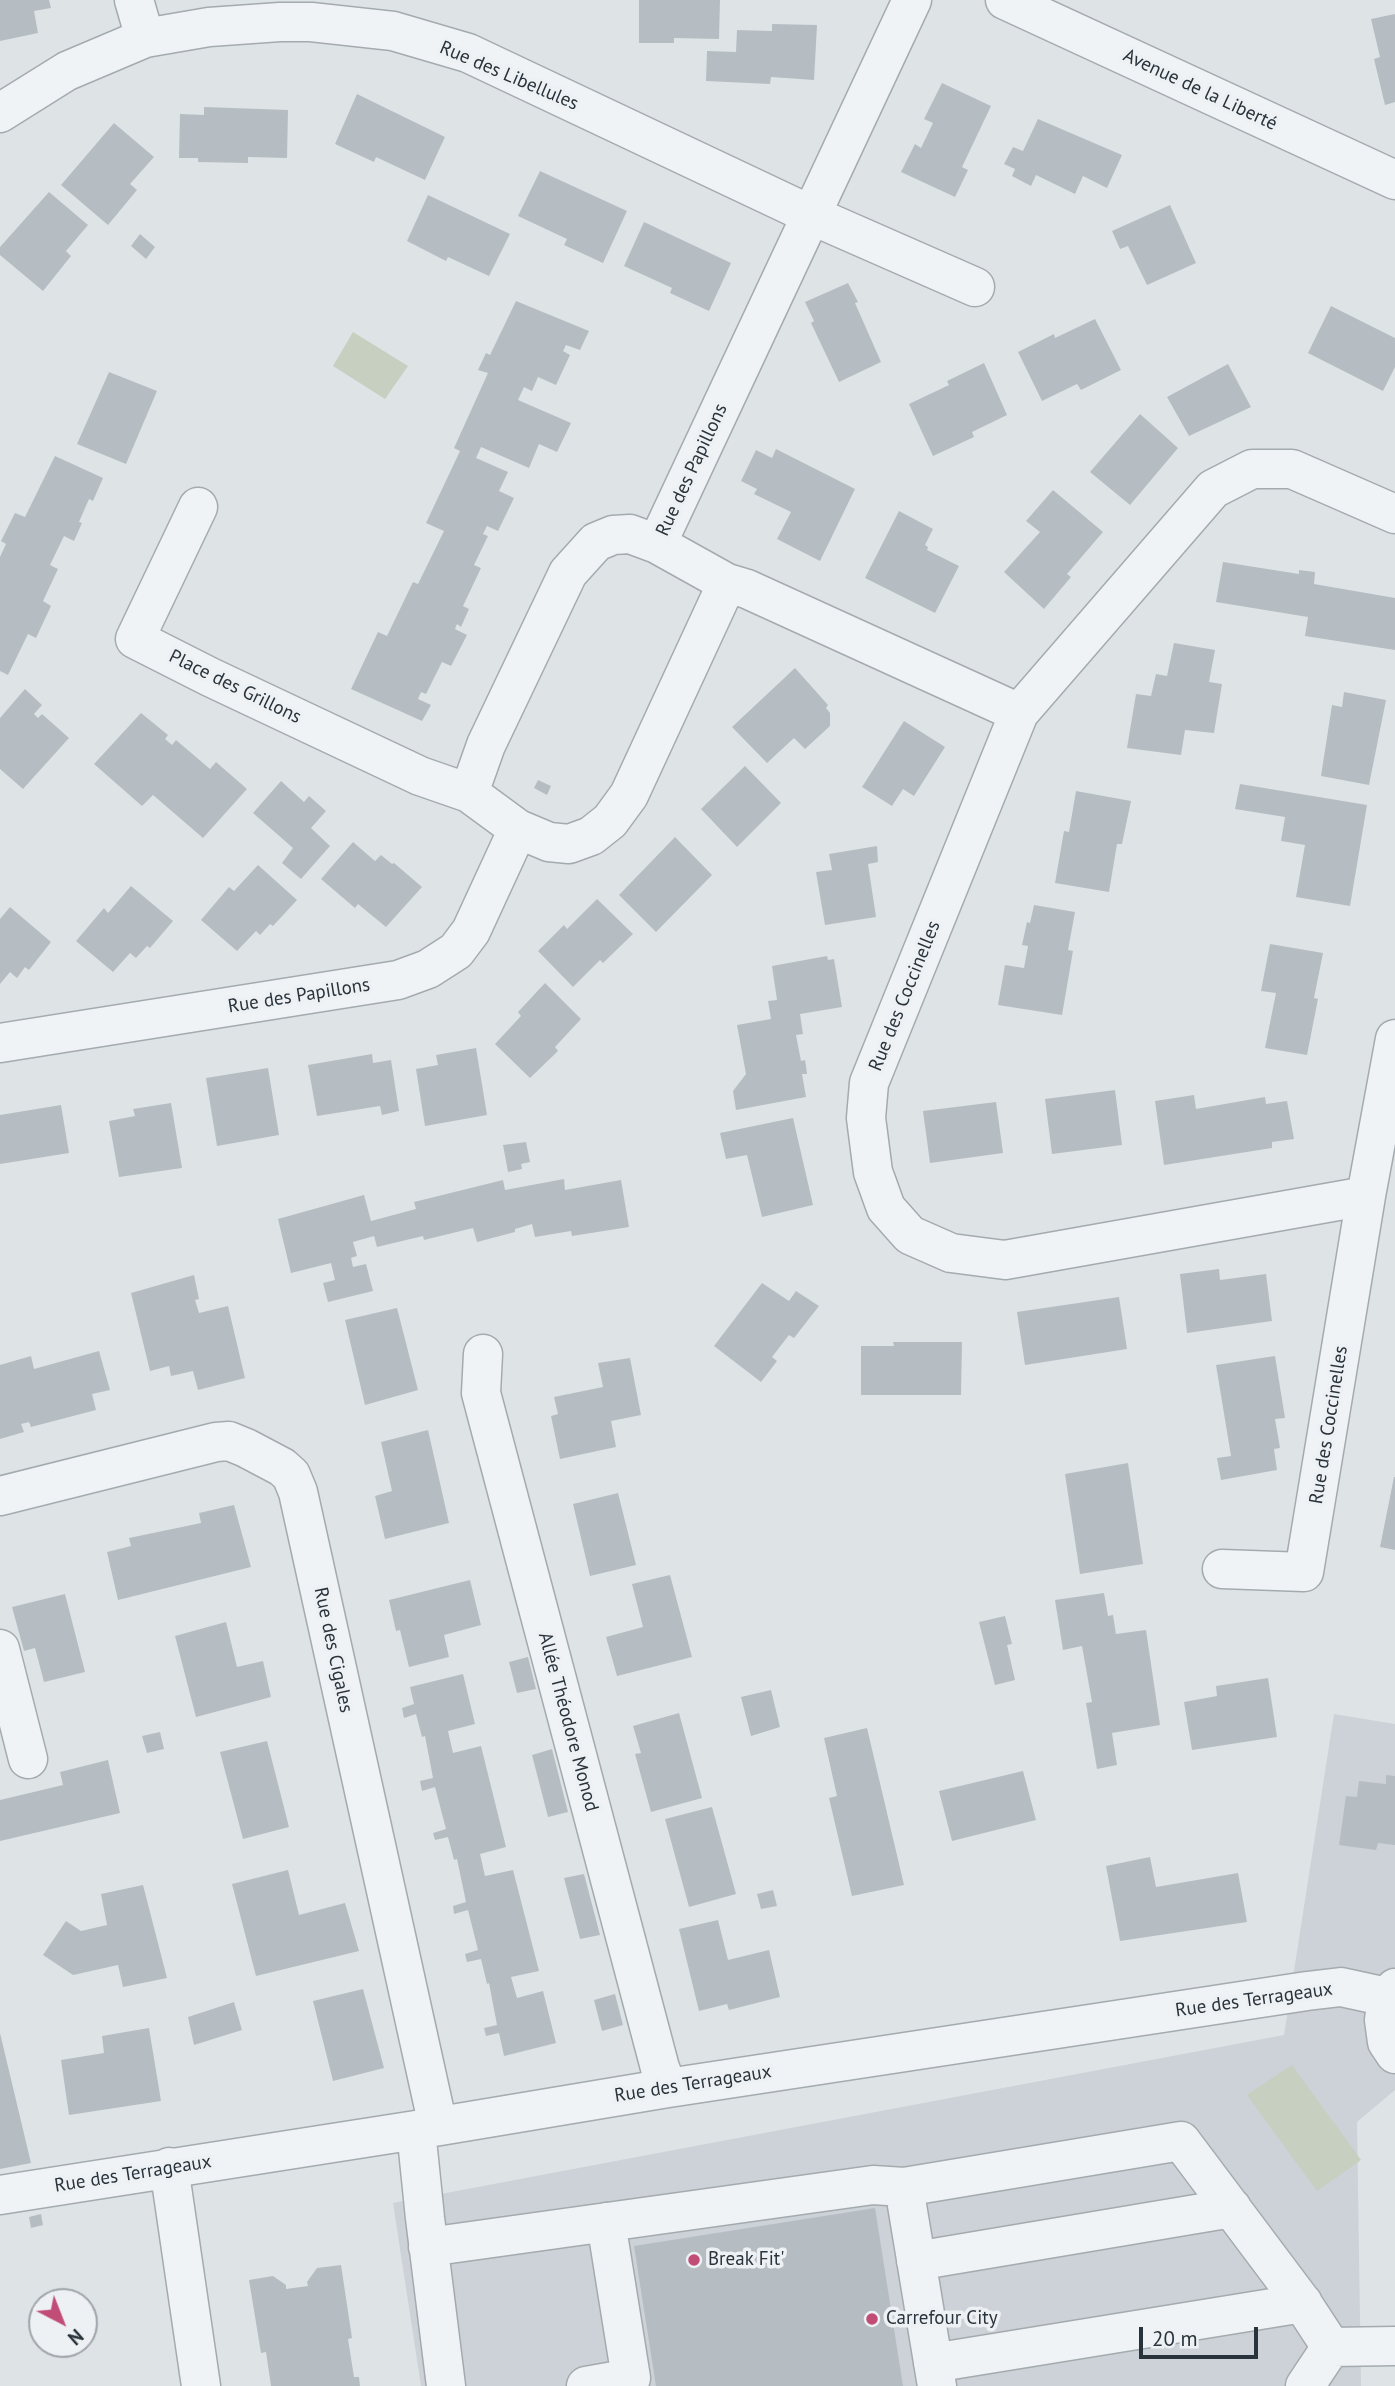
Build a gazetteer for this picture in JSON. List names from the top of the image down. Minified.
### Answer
{"streets":{"street":["Rue des Libellules","Avenue de la Liberté","Rue des Papillons","Place des Grillons","Rue des Coccinelles","Rue des Cigales","Allée Théodore Monod","Rue des Terrageaux"]},"crossings":[["Rue des Libellules","Rue des Papillons"],["Rue des Papillons","Place des Grillons"],["Rue des Cigales","Rue des Terrageaux"],["Allée Théodore Monod","Rue des Terrageaux"]],"places":["Break Fit'","Carrefour City"],"scale_bar":"20 m","north":"bottom right"}
